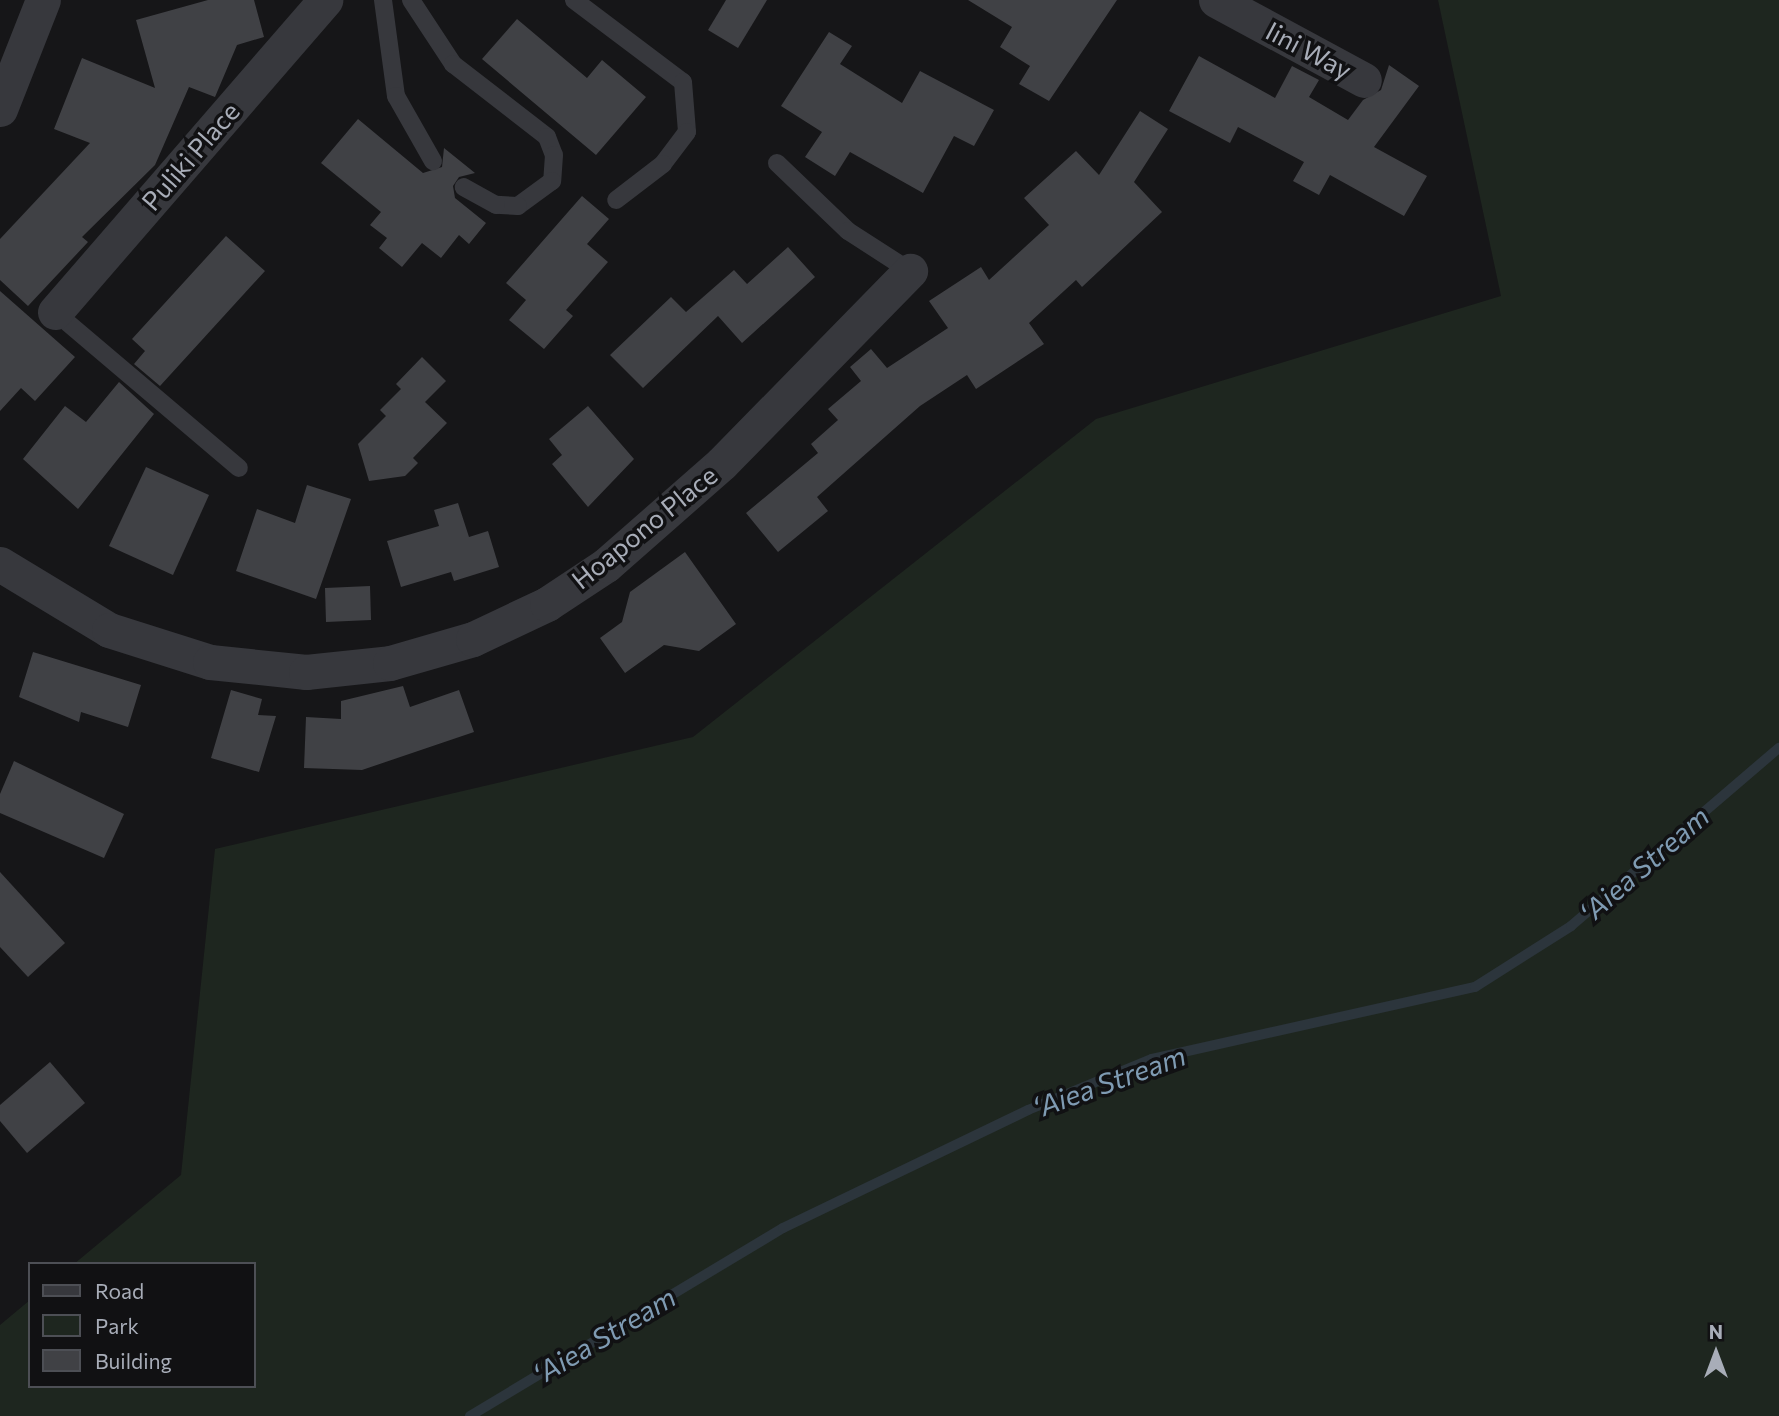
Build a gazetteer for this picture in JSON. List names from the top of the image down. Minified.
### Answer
{"streets":{"street":["Iini Way","Puliki Place","Hoapono Place"]},"water":["ʻAiea Stream"],"legend":["Road","Park","Building"],"north":"top"}
